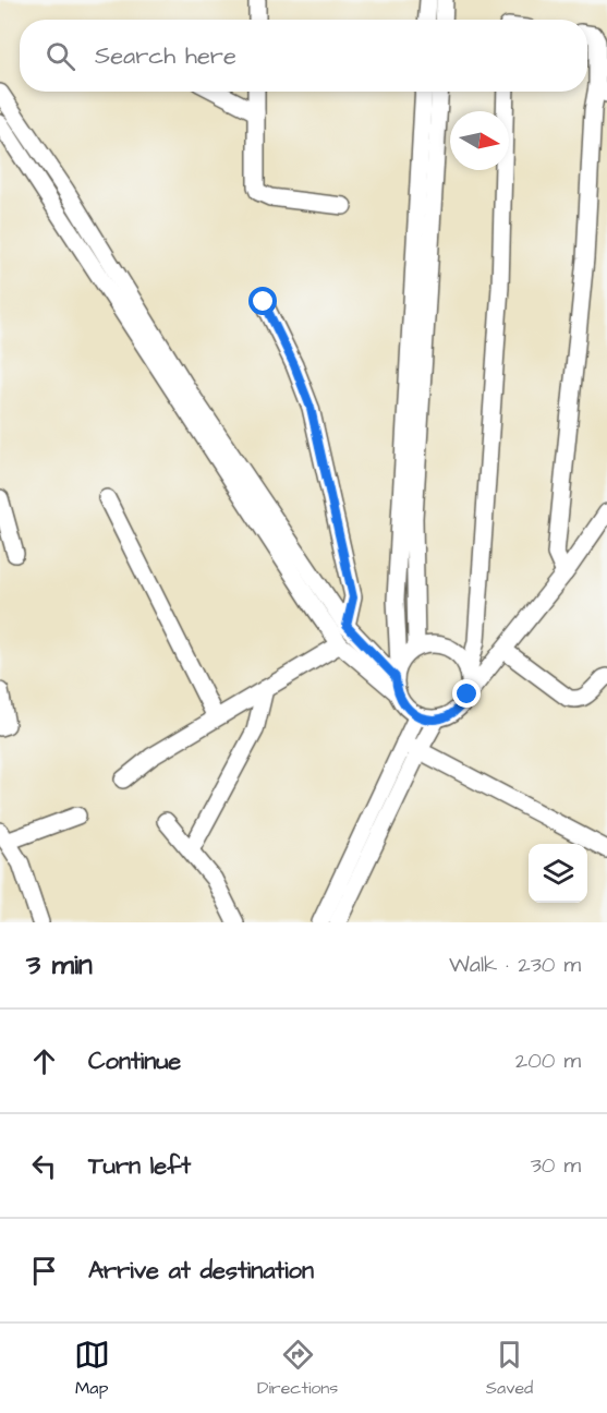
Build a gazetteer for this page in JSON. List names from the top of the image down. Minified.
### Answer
{"north":"right","page":{"search":"Search here","heading":["3 min","Walk · 230 m"],"list":[["Continue","200 m"],["Turn left","30 m"],"Arrive at destination"],"nav":["Map","Directions","Saved"]}}
